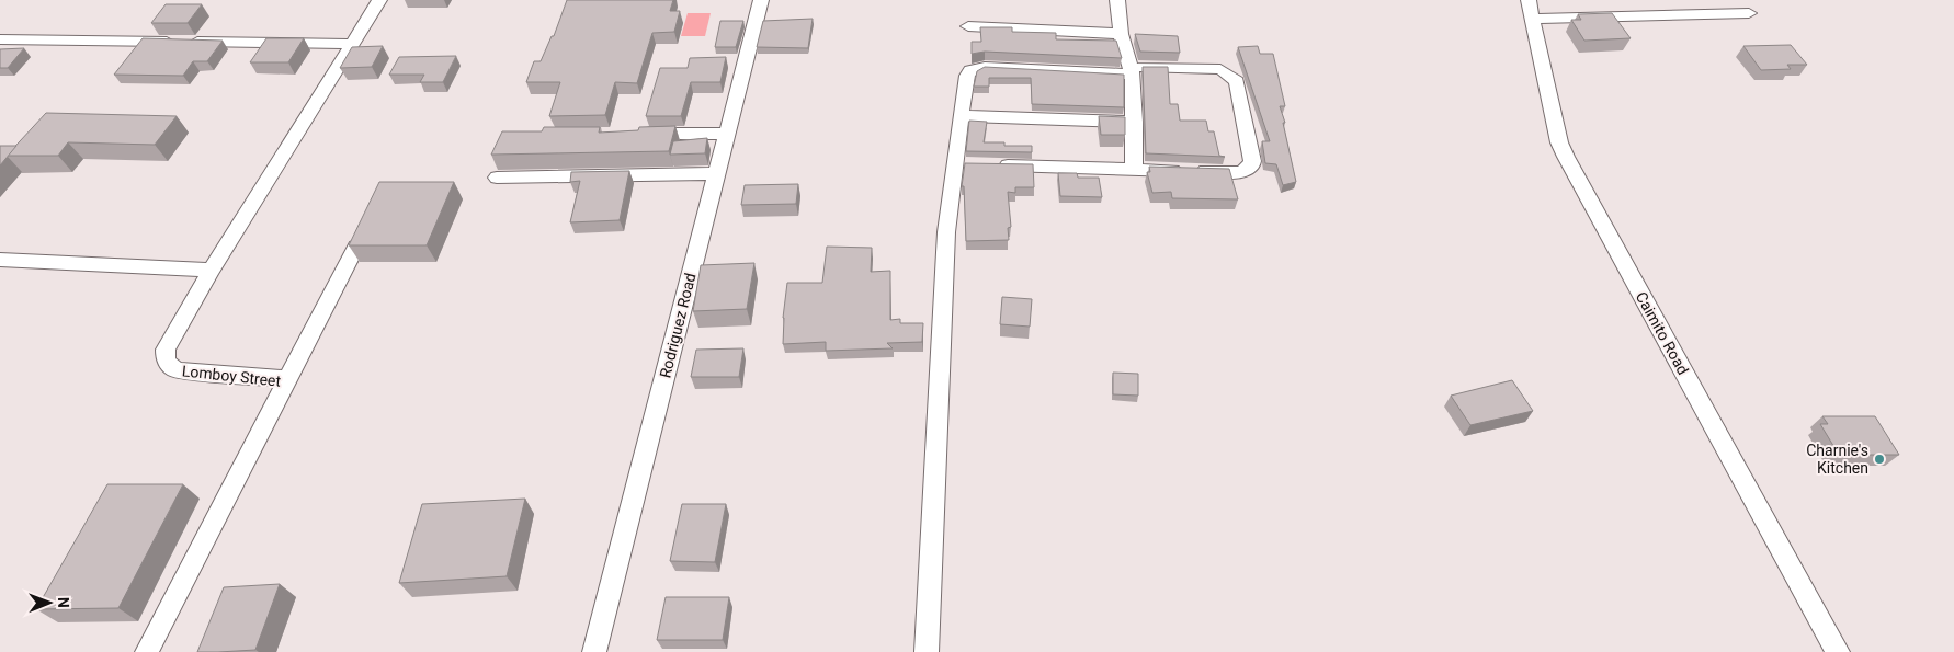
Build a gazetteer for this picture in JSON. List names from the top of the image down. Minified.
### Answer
{"streets":{"street":["Rodriguez Road","Caimito Road","Lomboy Street"]},"places":["Charnie's Kitchen"],"north":"right"}
